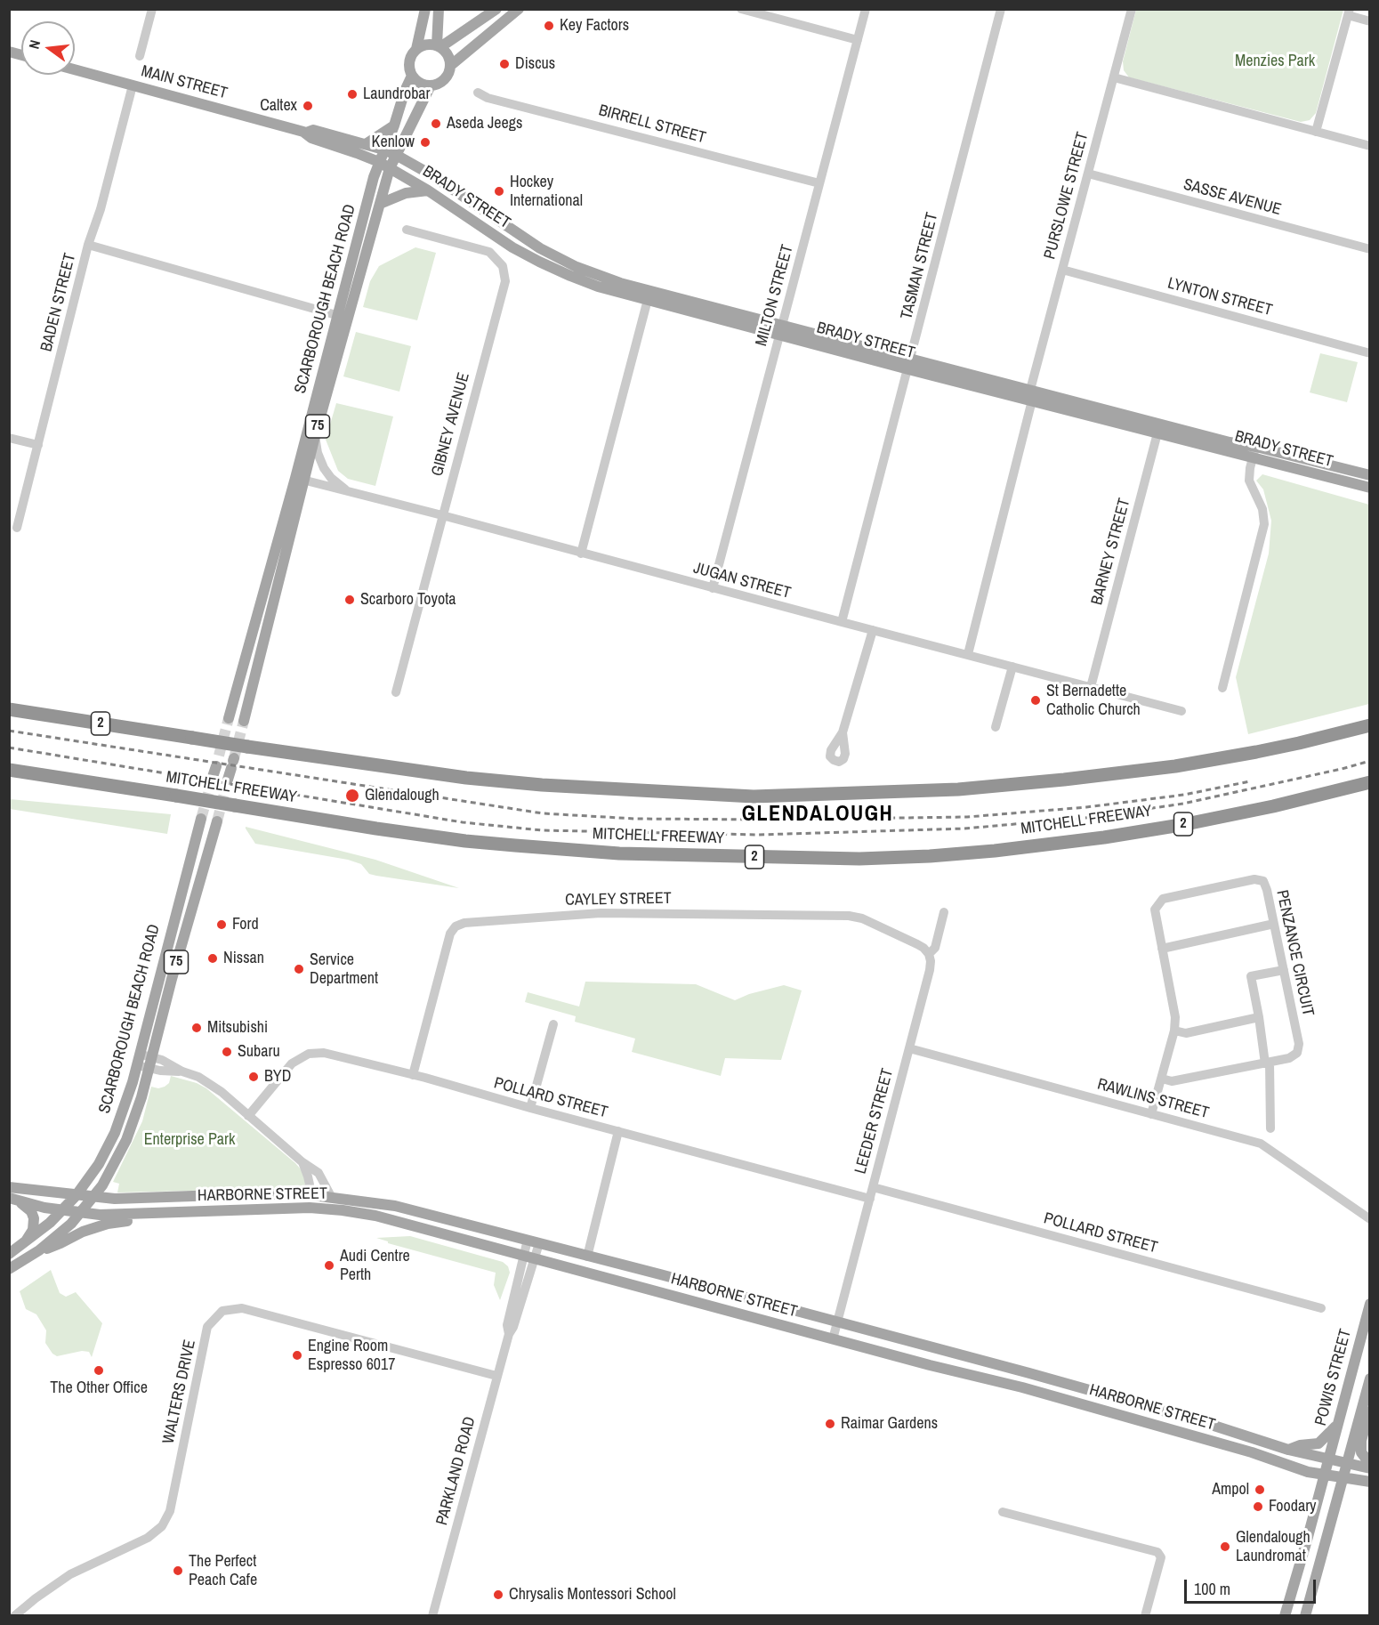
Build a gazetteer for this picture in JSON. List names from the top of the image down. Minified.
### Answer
{"streets":{"highway":["2","MITCHELL FREEWAY"],"main road":["MAIN STREET","BRADY STREET","SCARBOROUGH BEACH ROAD","75","HARBORNE STREET","POWIS STREET"],"street":["BIRRELL STREET","PURSLOWE STREET","SASSE AVENUE","TASMAN STREET","MILTON STREET","LYNTON STREET","BADEN STREET","GIBNEY AVENUE","BARNEY STREET","JUGAN STREET","CAYLEY STREET","PENZANCE CIRCUIT","POLLARD STREET","RAWLINS STREET","LEEDER STREET","WALTERS DRIVE","PARKLAND ROAD"]},"crossings":[["MAIN STREET","BRADY STREET"],["MAIN STREET","SCARBOROUGH BEACH ROAD"],["MAIN STREET","BADEN STREET"],["BIRRELL STREET","MILTON STREET"],["PURSLOWE STREET","BRADY STREET"],["PURSLOWE STREET","SASSE AVENUE"],["PURSLOWE STREET","LYNTON STREET"],["PURSLOWE STREET","JUGAN STREET"],["BRADY STREET","TASMAN STREET"],["BRADY STREET","MILTON STREET"],["BRADY STREET","SCARBOROUGH BEACH ROAD"],["BRADY STREET","BARNEY STREET"],["TASMAN STREET","JUGAN STREET"],["MILTON STREET","JUGAN STREET"],["SCARBOROUGH BEACH ROAD","JUGAN STREET"],["SCARBOROUGH BEACH ROAD","HARBORNE STREET"],["GIBNEY AVENUE","JUGAN STREET"],["BARNEY STREET","JUGAN STREET"],["CAYLEY STREET","POLLARD STREET"],["CAYLEY STREET","LEEDER STREET"],["PENZANCE CIRCUIT","RAWLINS STREET"],["POLLARD STREET","LEEDER STREET"],["POLLARD STREET","HARBORNE STREET"],["RAWLINS STREET","LEEDER STREET"],["LEEDER STREET","HARBORNE STREET"],["HARBORNE STREET","POWIS STREET"],["HARBORNE STREET","PARKLAND ROAD"],["WALTERS DRIVE","PARKLAND ROAD"]],"districts":["GLENDALOUGH"],"parks":["Menzies Park","Enterprise Park"],"places":["Key Factors","Discus","Laundrobar","Caltex","Aseda Jeegs","Kenlow","Hockey International","Scarboro Toyota","St Bernadette Catholic Church","Glendalough","Ford","Nissan","Service Department","Mitsubishi","Subaru","BYD","Audi Centre Perth","Engine Room Espresso 6017","The Other Office","Raimar Gardens","Ampol","Foodary","Glendalough Laundromat","The Perfect Peach Cafe","Chrysalis Montessori School"],"scale_bar":"100 m","north":"left"}
